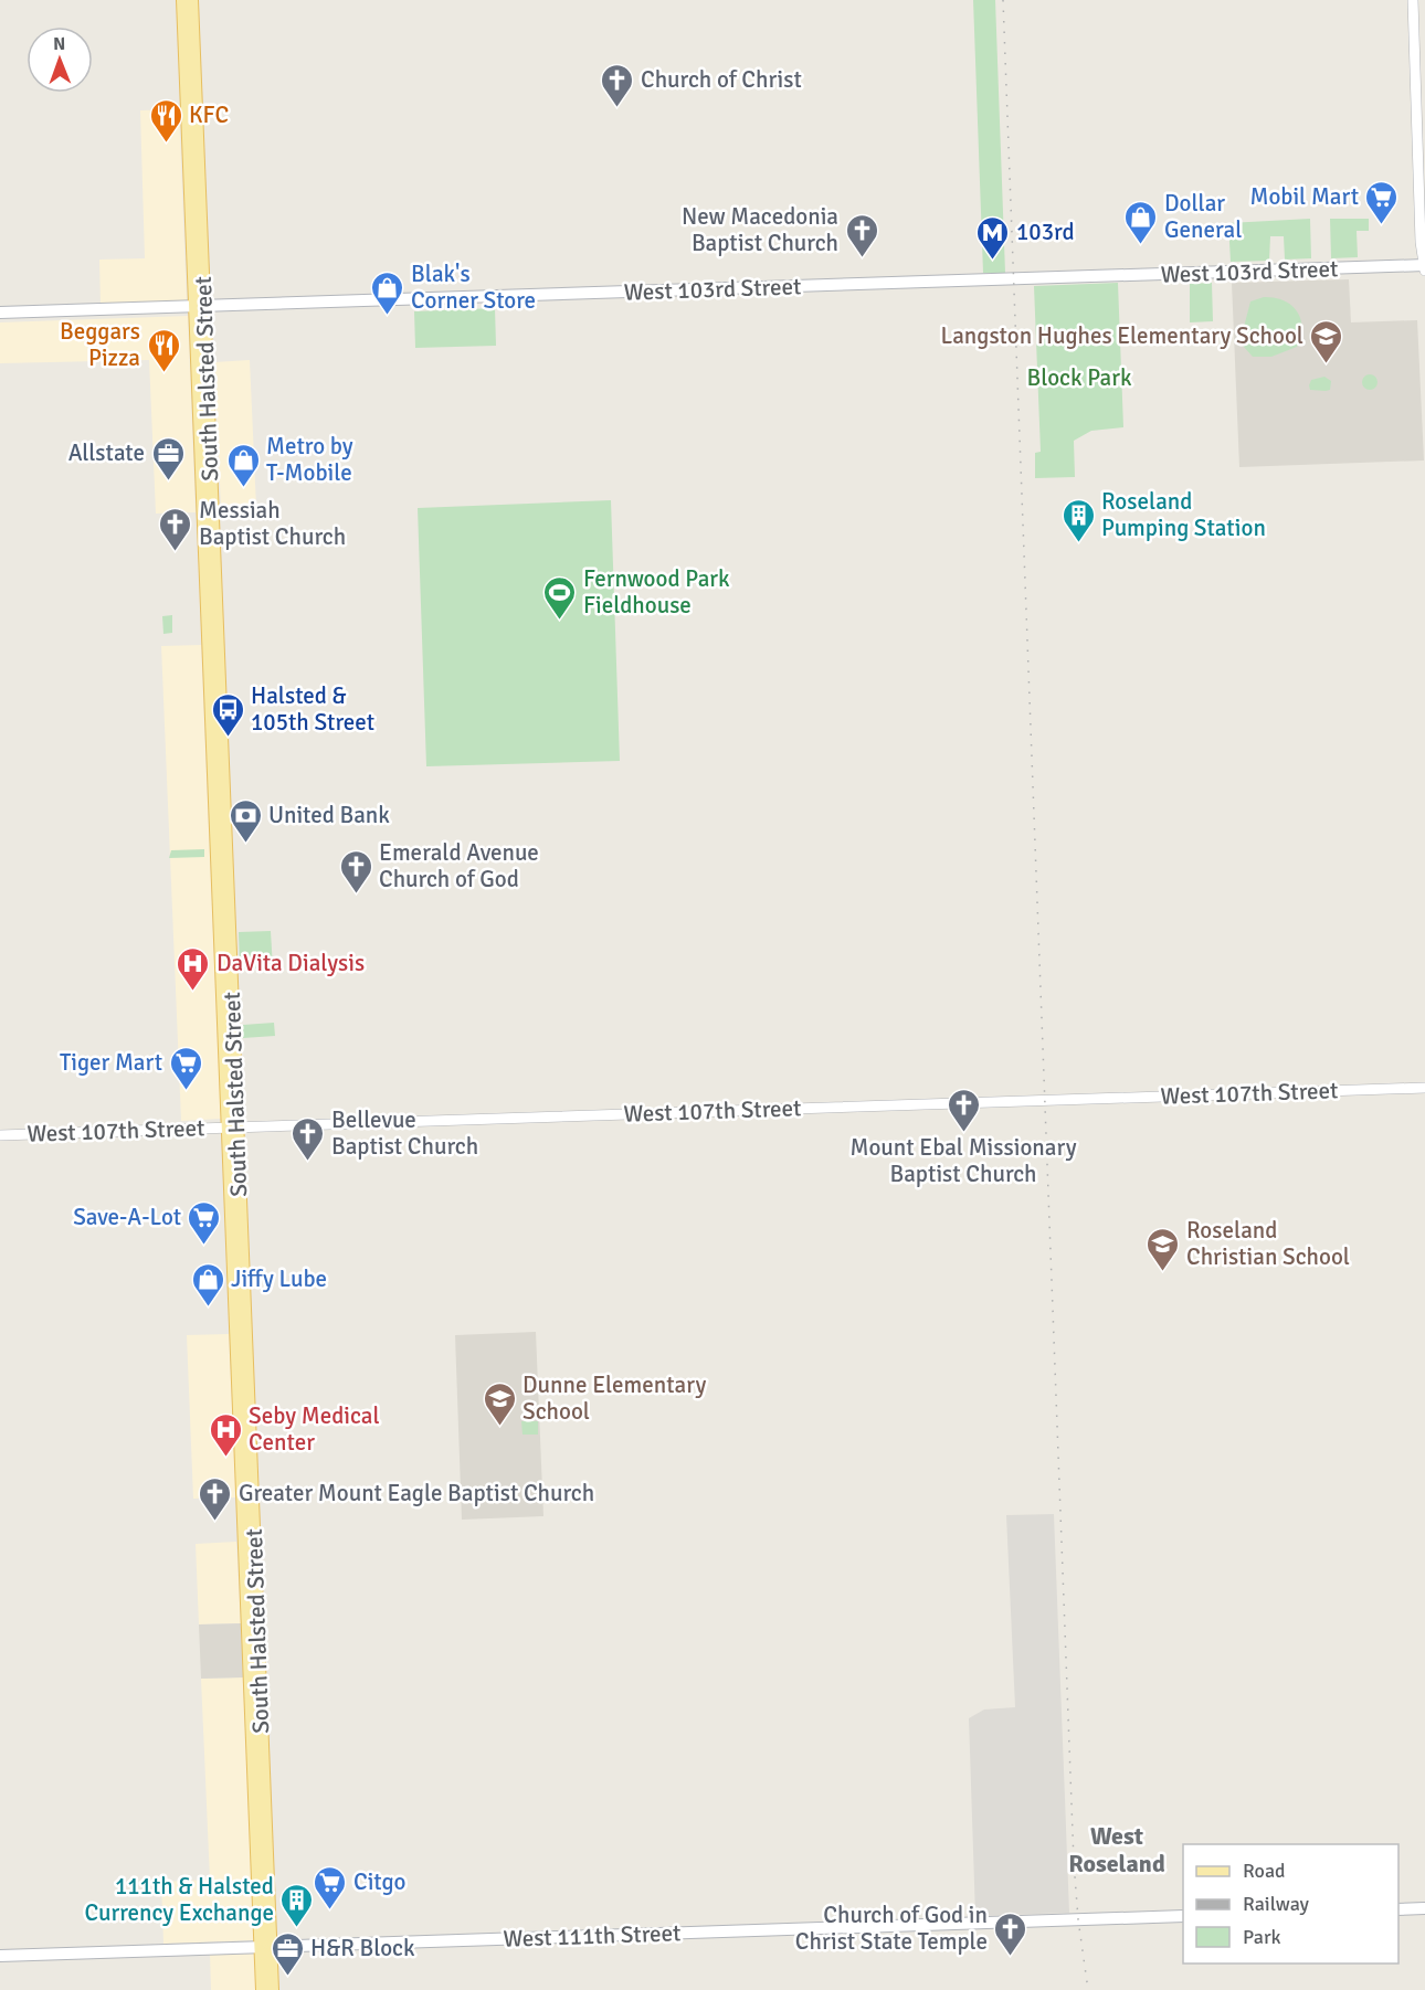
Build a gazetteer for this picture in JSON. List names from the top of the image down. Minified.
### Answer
{"streets":{"main road":["West 103rd Street","South Halsted Street","West 111th Street"],"street":["West 107th Street"]},"crossings":[["West 103rd Street","South Halsted Street"],["South Halsted Street","West 107th Street"],["South Halsted Street","West 111th Street"]],"districts":["West Roseland"],"parks":["Block Park"],"places":{"church":["Church of Christ","New Macedonia Baptist Church","Messiah Baptist Church","Emerald Avenue Church of God","Mount Ebal Missionary Baptist Church","Bellevue Baptist Church","Greater Mount Eagle Baptist Church","Church of God in Christ State Temple"],"restaurant":["KFC","Beggars Pizza"],"supermarket":["Mobil Mart","Tiger Mart","Save-A-Lot","Citgo"],"shop":["Dollar General","Blak's Corner Store","Metro by T-Mobile","Jiffy Lube"],"metro station":["103rd"],"school or university":["Langston Hughes Elementary School","Roseland Christian School","Dunne Elementary School"],"office":["Allstate","H&R Block"],"building":["Roseland Pumping Station","111th & Halsted Currency Exchange"],"sports":["Fernwood Park Fieldhouse"],"bus stop":["Halsted & 105th Street"],"bank":["United Bank"],"hospital":["DaVita Dialysis","Seby Medical Center"]},"legend":["Road","Railway","Park"],"north":"top"}
